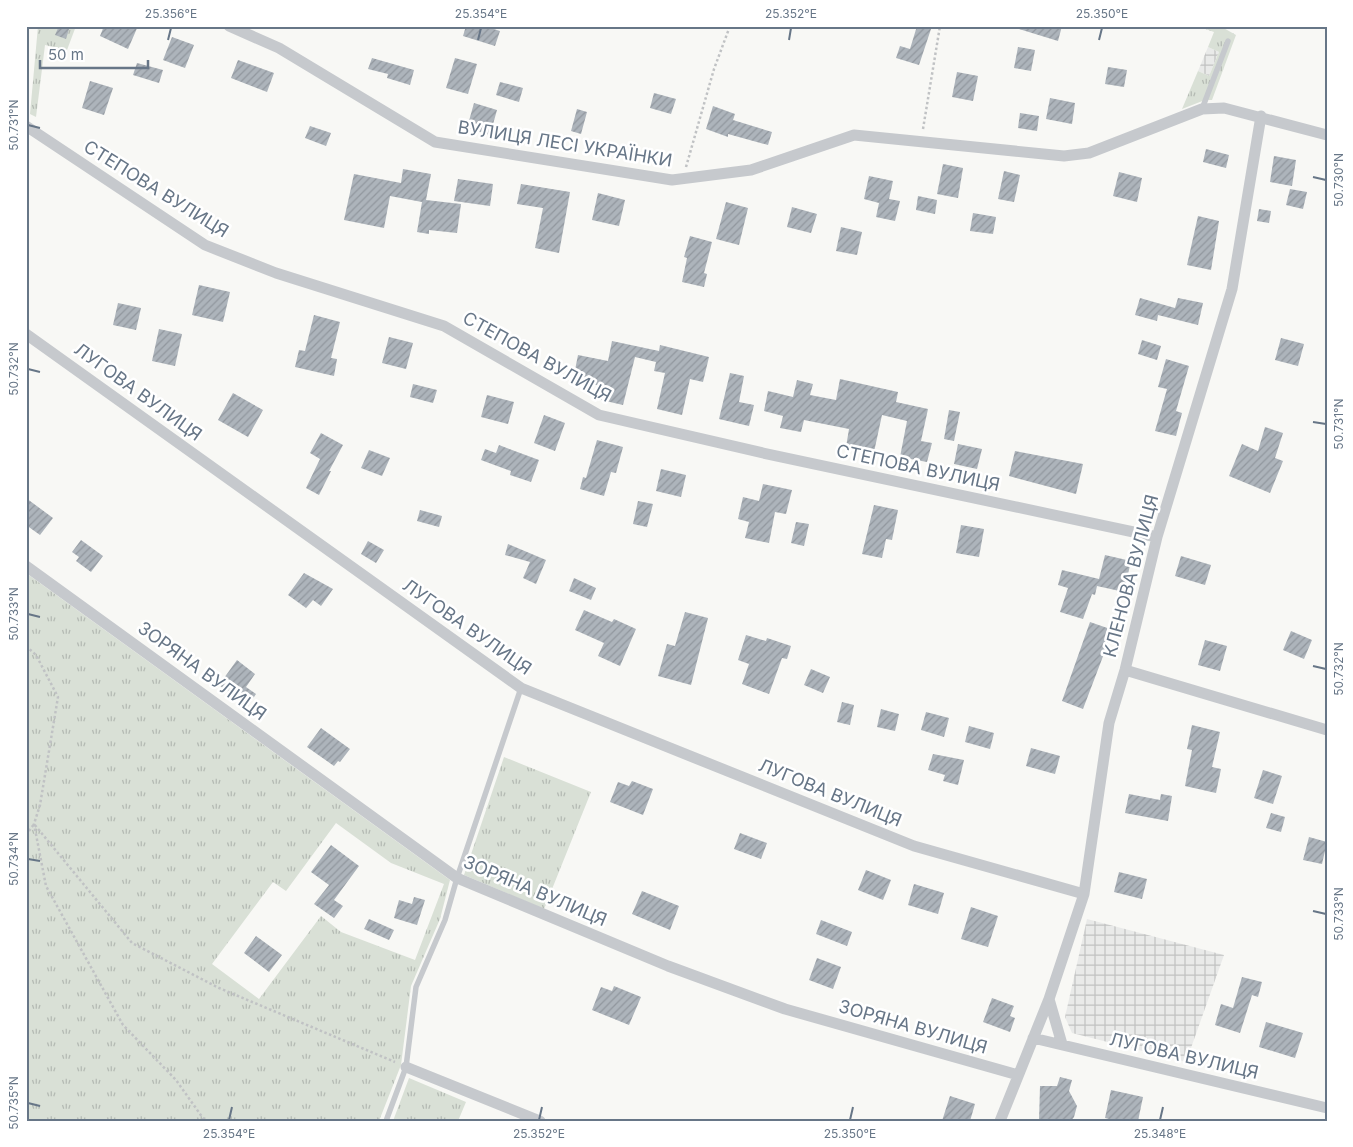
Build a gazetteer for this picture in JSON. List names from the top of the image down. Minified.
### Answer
{"streets":{"street":["ВУЛИЦЯ ЛЕСІ УКРАЇНКИ","СТЕПОВА ВУЛИЦЯ","ЛУГОВА ВУЛИЦЯ","КЛЕНОВА ВУЛИЦЯ","ЗОРЯНА ВУЛИЦЯ"]},"crossings":[["ВУЛИЦЯ ЛЕСІ УКРАЇНКИ","КЛЕНОВА ВУЛИЦЯ"],["СТЕПОВА ВУЛИЦЯ","КЛЕНОВА ВУЛИЦЯ"],["ЛУГОВА ВУЛИЦЯ","КЛЕНОВА ВУЛИЦЯ"],["КЛЕНОВА ВУЛИЦЯ","ЗОРЯНА ВУЛИЦЯ"]],"scale_bar":"50 m","coordinates":["25.356°E","25.354°E","25.352°E","25.350°E","50.731°N","50.730°N","50.732°N","50.733°N","50.734°N","50.735°N","25.348°E"]}
